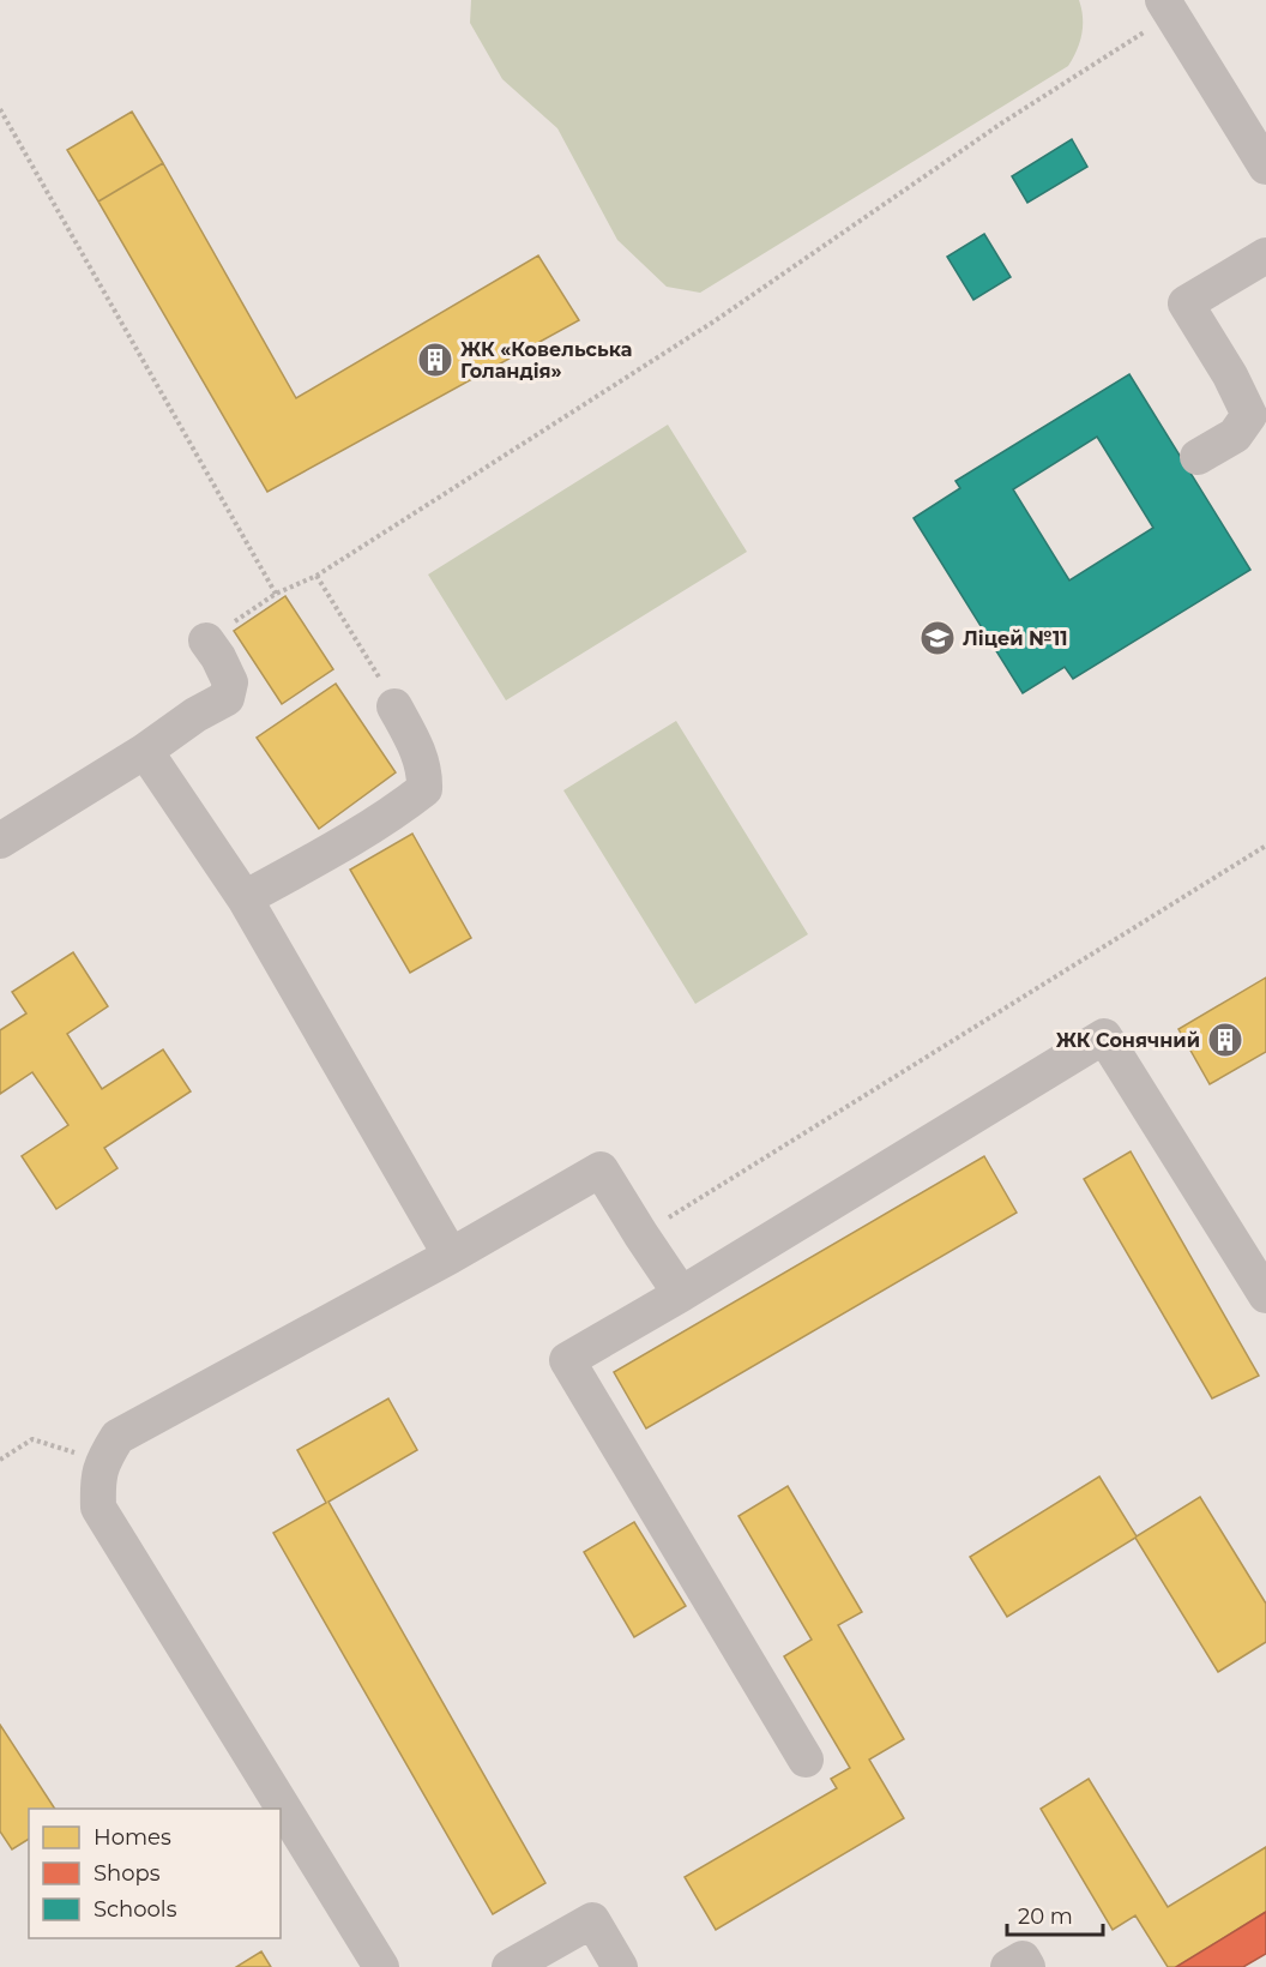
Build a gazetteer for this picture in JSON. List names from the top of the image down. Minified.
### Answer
{"places":{"building":["ЖК «Ковельська Голандія»","ЖК Сонячний"],"school or university":["Ліцей №11"]},"legend":["Homes","Shops","Schools"],"scale_bar":"20 m"}
